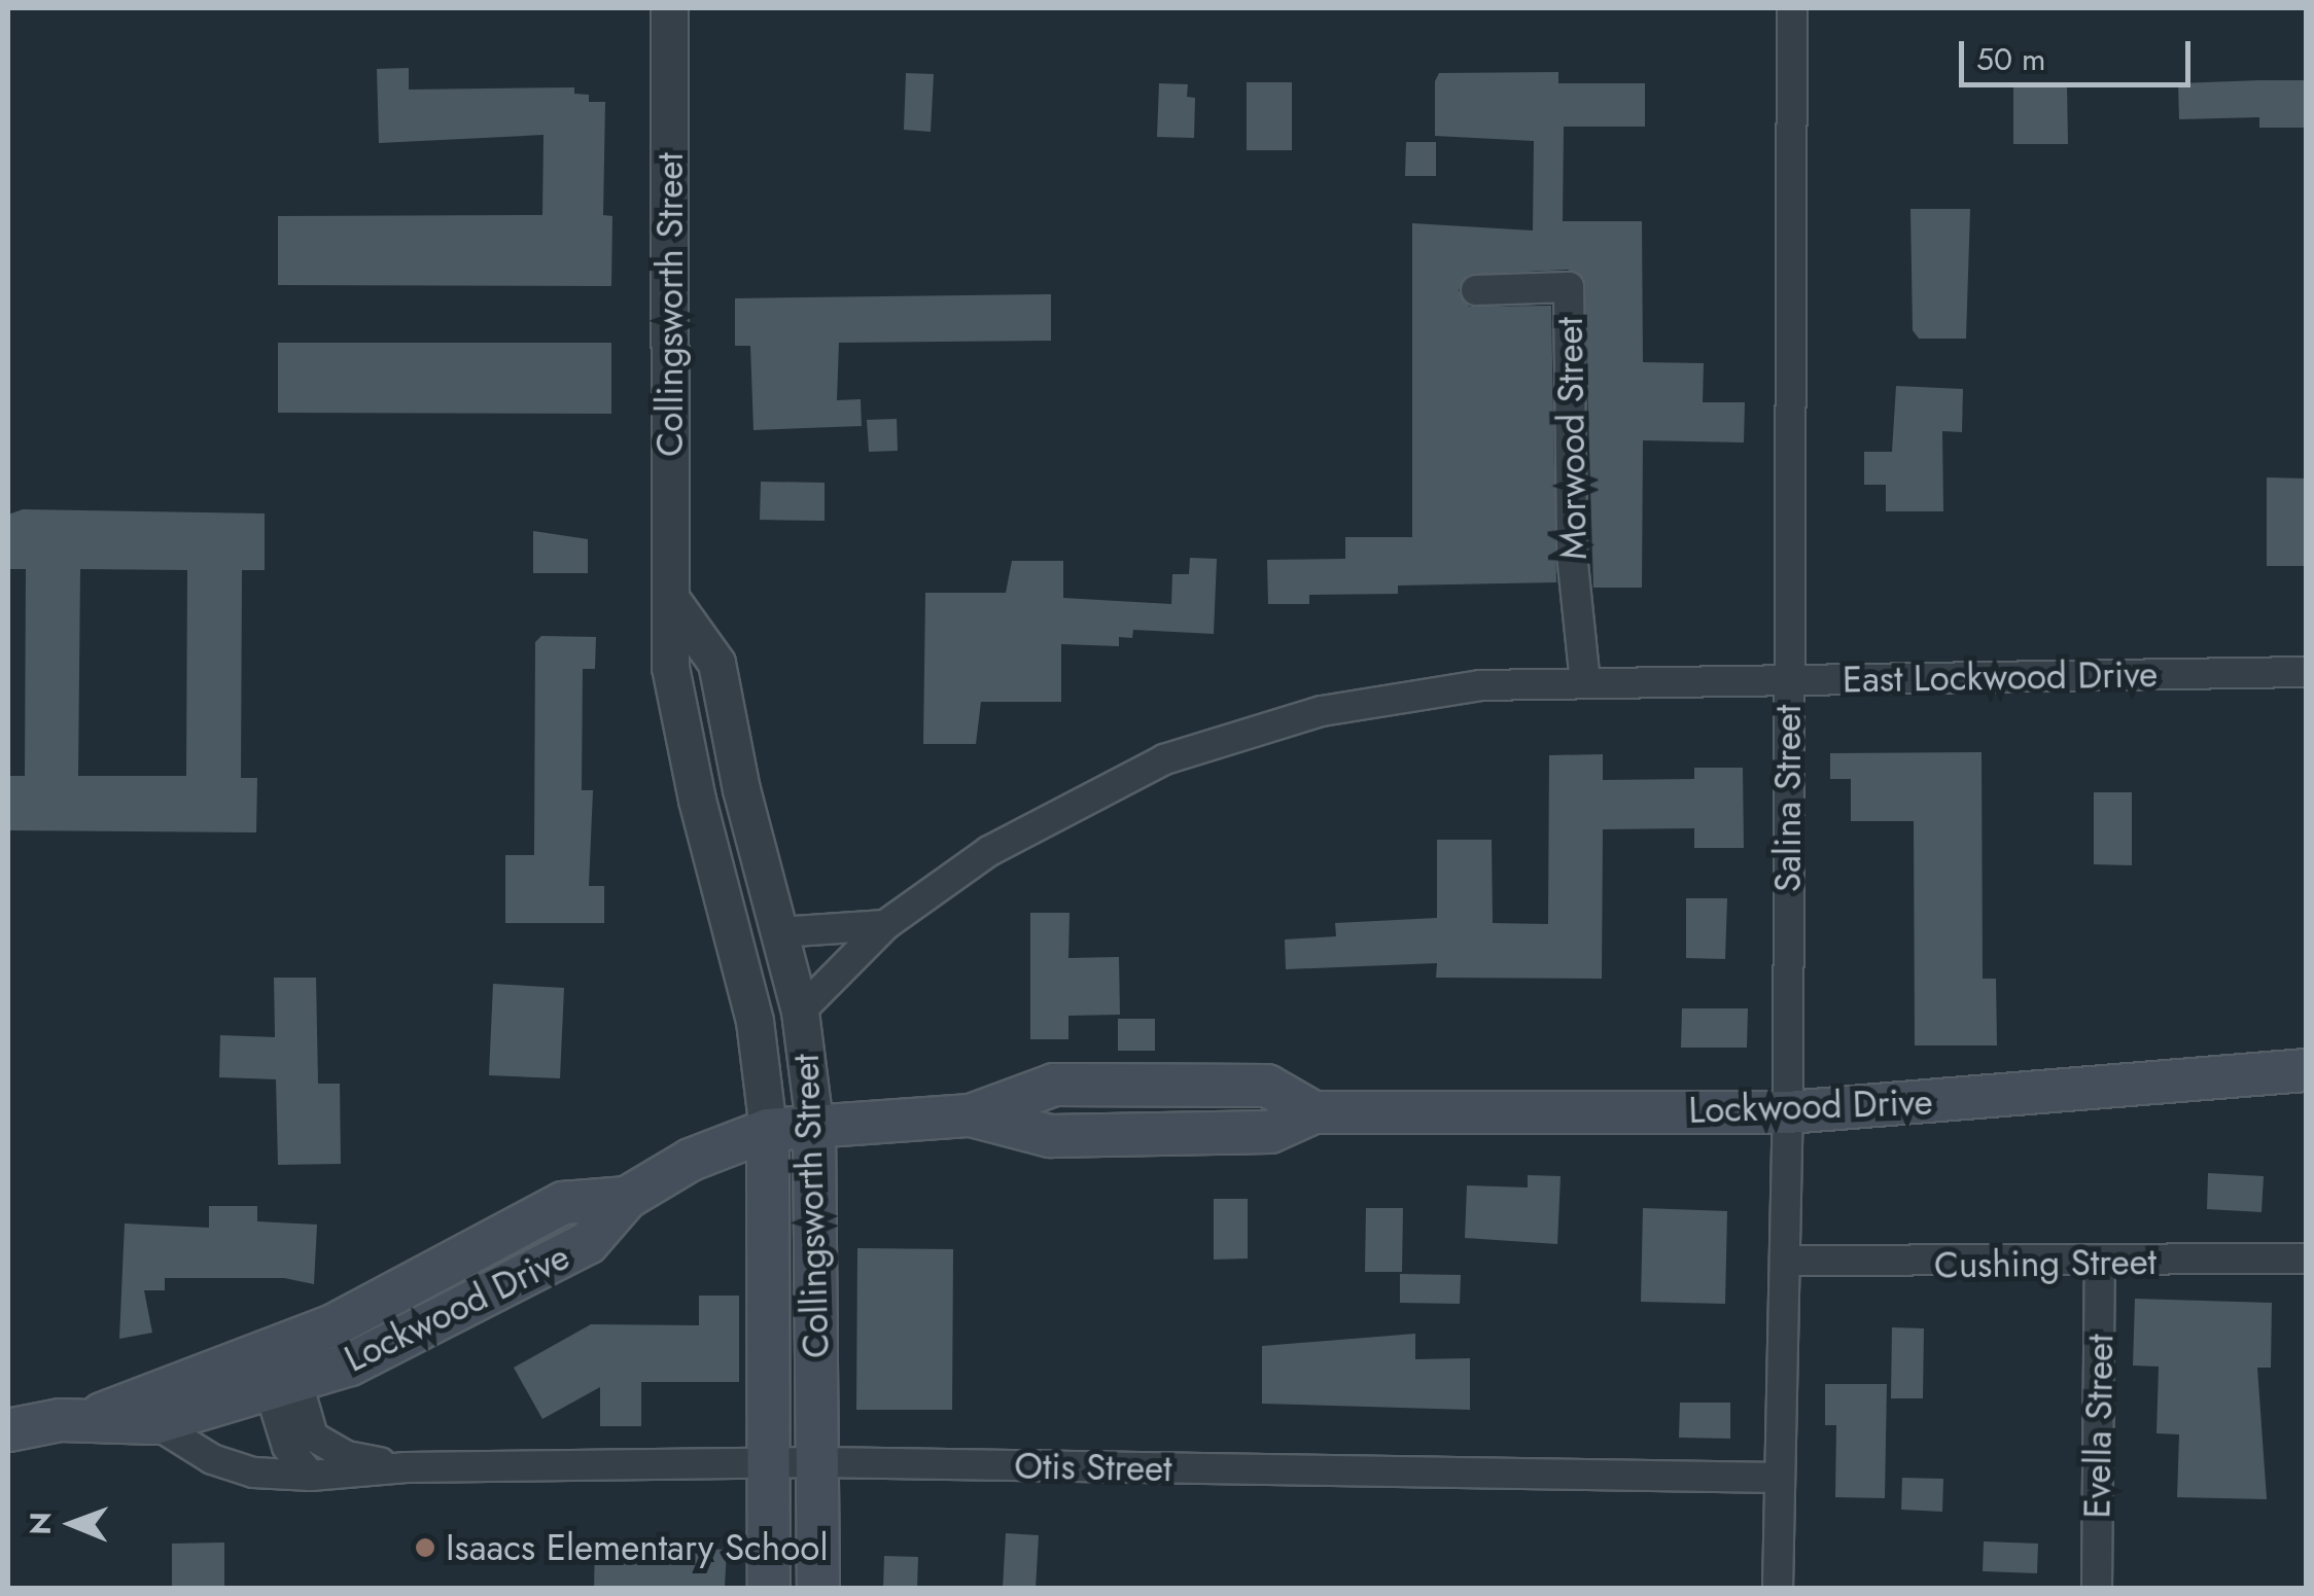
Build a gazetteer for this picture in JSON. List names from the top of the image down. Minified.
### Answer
{"streets":{"main road":["Collingsworth Street","Lockwood Drive"],"street":["Morwood Street","East Lockwood Drive","Salina Street","Cushing Street","Evella Street","Otis Street"]},"crossings":[["Collingsworth Street","East Lockwood Drive"],["Collingsworth Street","Lockwood Drive"],["Collingsworth Street","Otis Street"],["Morwood Street","East Lockwood Drive"],["East Lockwood Drive","Salina Street"],["Salina Street","Lockwood Drive"],["Salina Street","Cushing Street"],["Salina Street","Otis Street"],["Lockwood Drive","Otis Street"],["Cushing Street","Evella Street"]],"places":["Isaacs Elementary School"],"scale_bar":"50 m","north":"left"}
